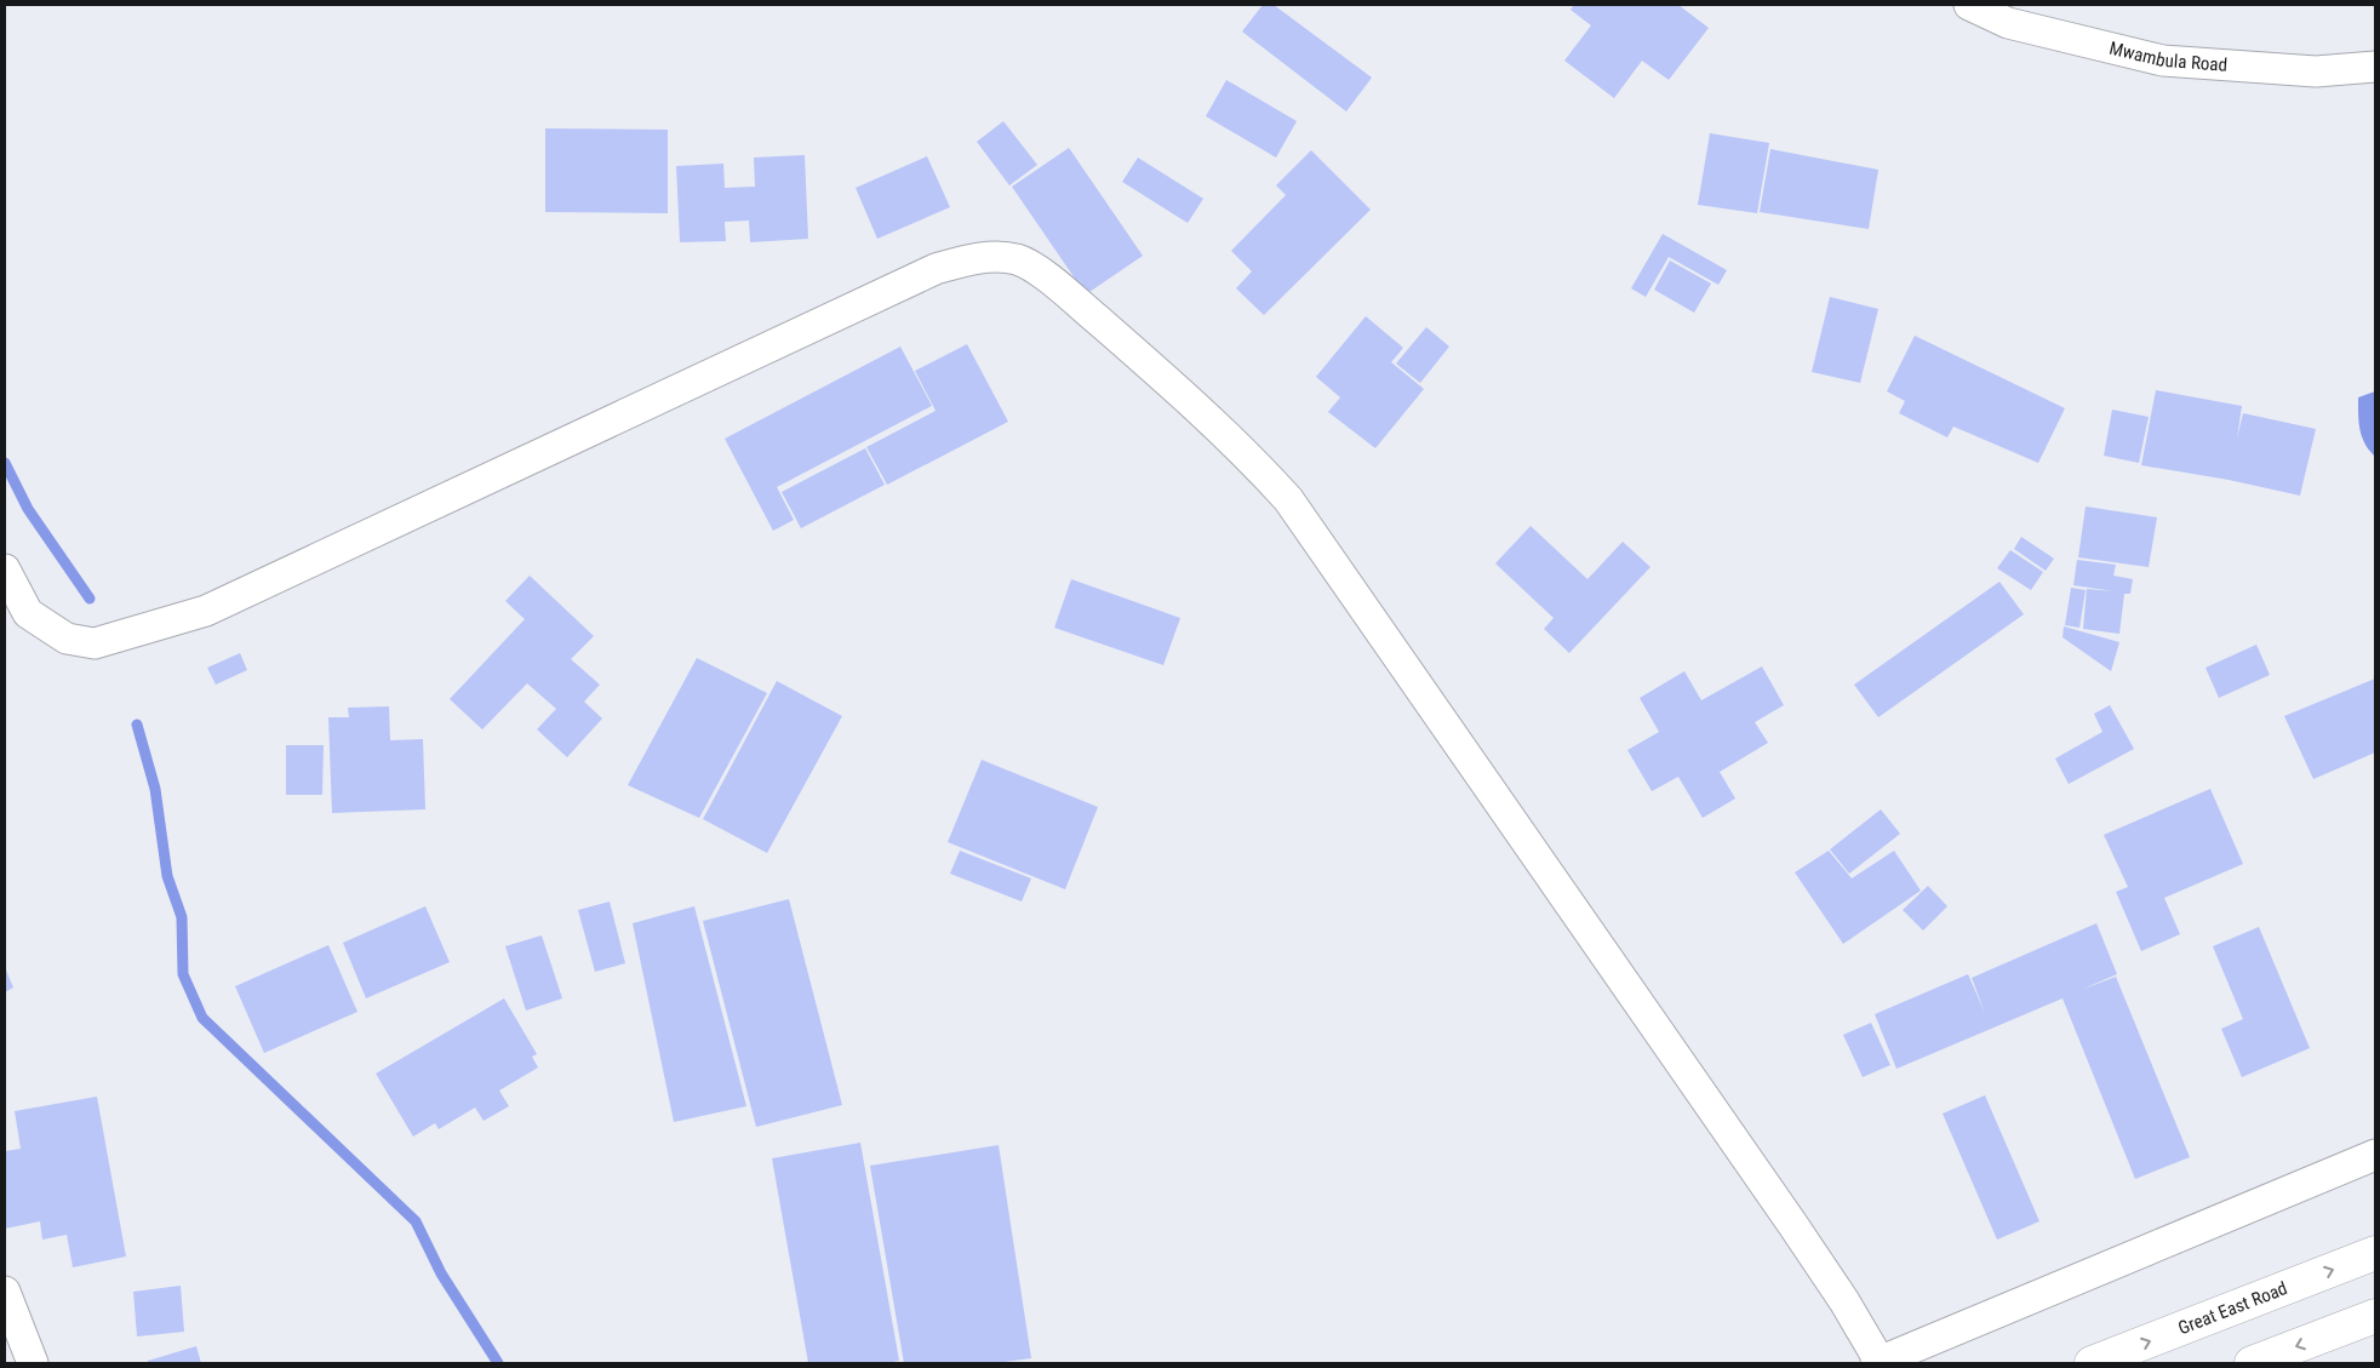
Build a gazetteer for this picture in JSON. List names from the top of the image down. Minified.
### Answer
{"streets":{"main road":["Great East Road"],"street":["Mwambula Road"]}}
